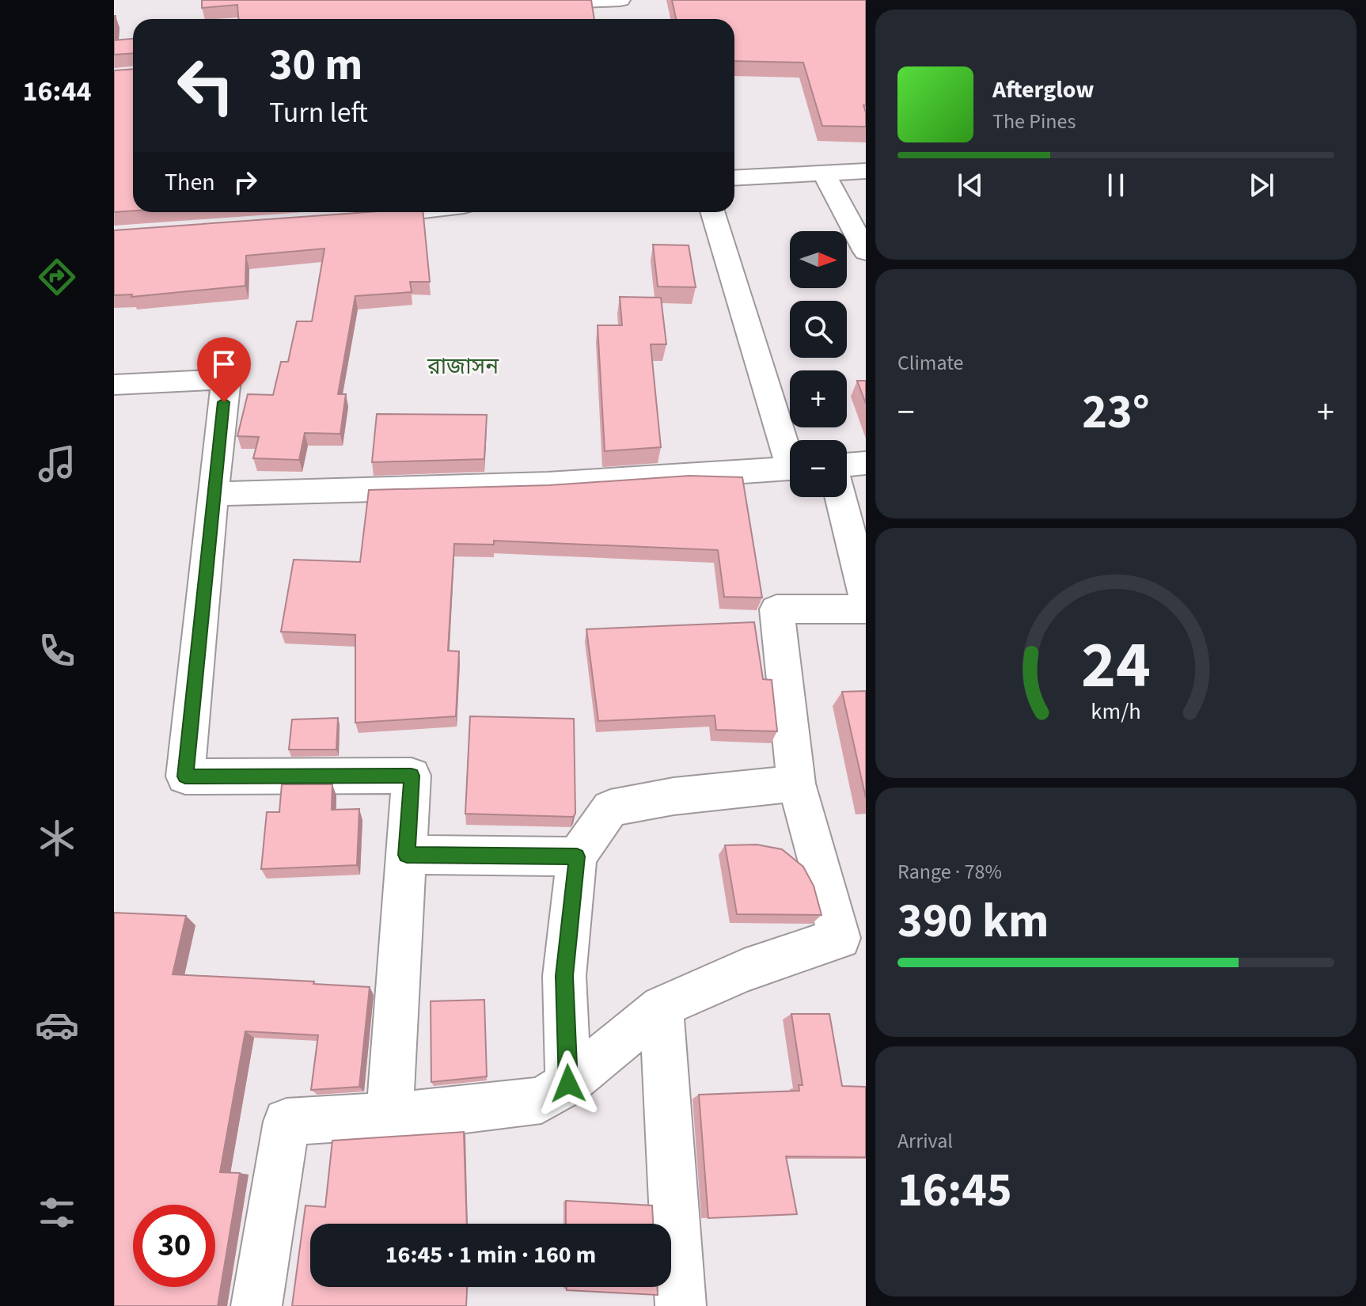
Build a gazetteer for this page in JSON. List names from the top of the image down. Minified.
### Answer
{"districts":["রাজাসন"],"north":"right","page":{"tabs":"16:44","turn":["30 m","Turn left"],"song":["Afterglow","The Pines"],"then":"Then","map_buttons":["+","−"],"tile":["Climate",["Range · 78%","390 km"],["Arrival","16:45"]],"heat":["−","23°","+"],"limit":"30","trip":"16:45 · 1 min · 160 m","gauge":["24","km/h"]}}
